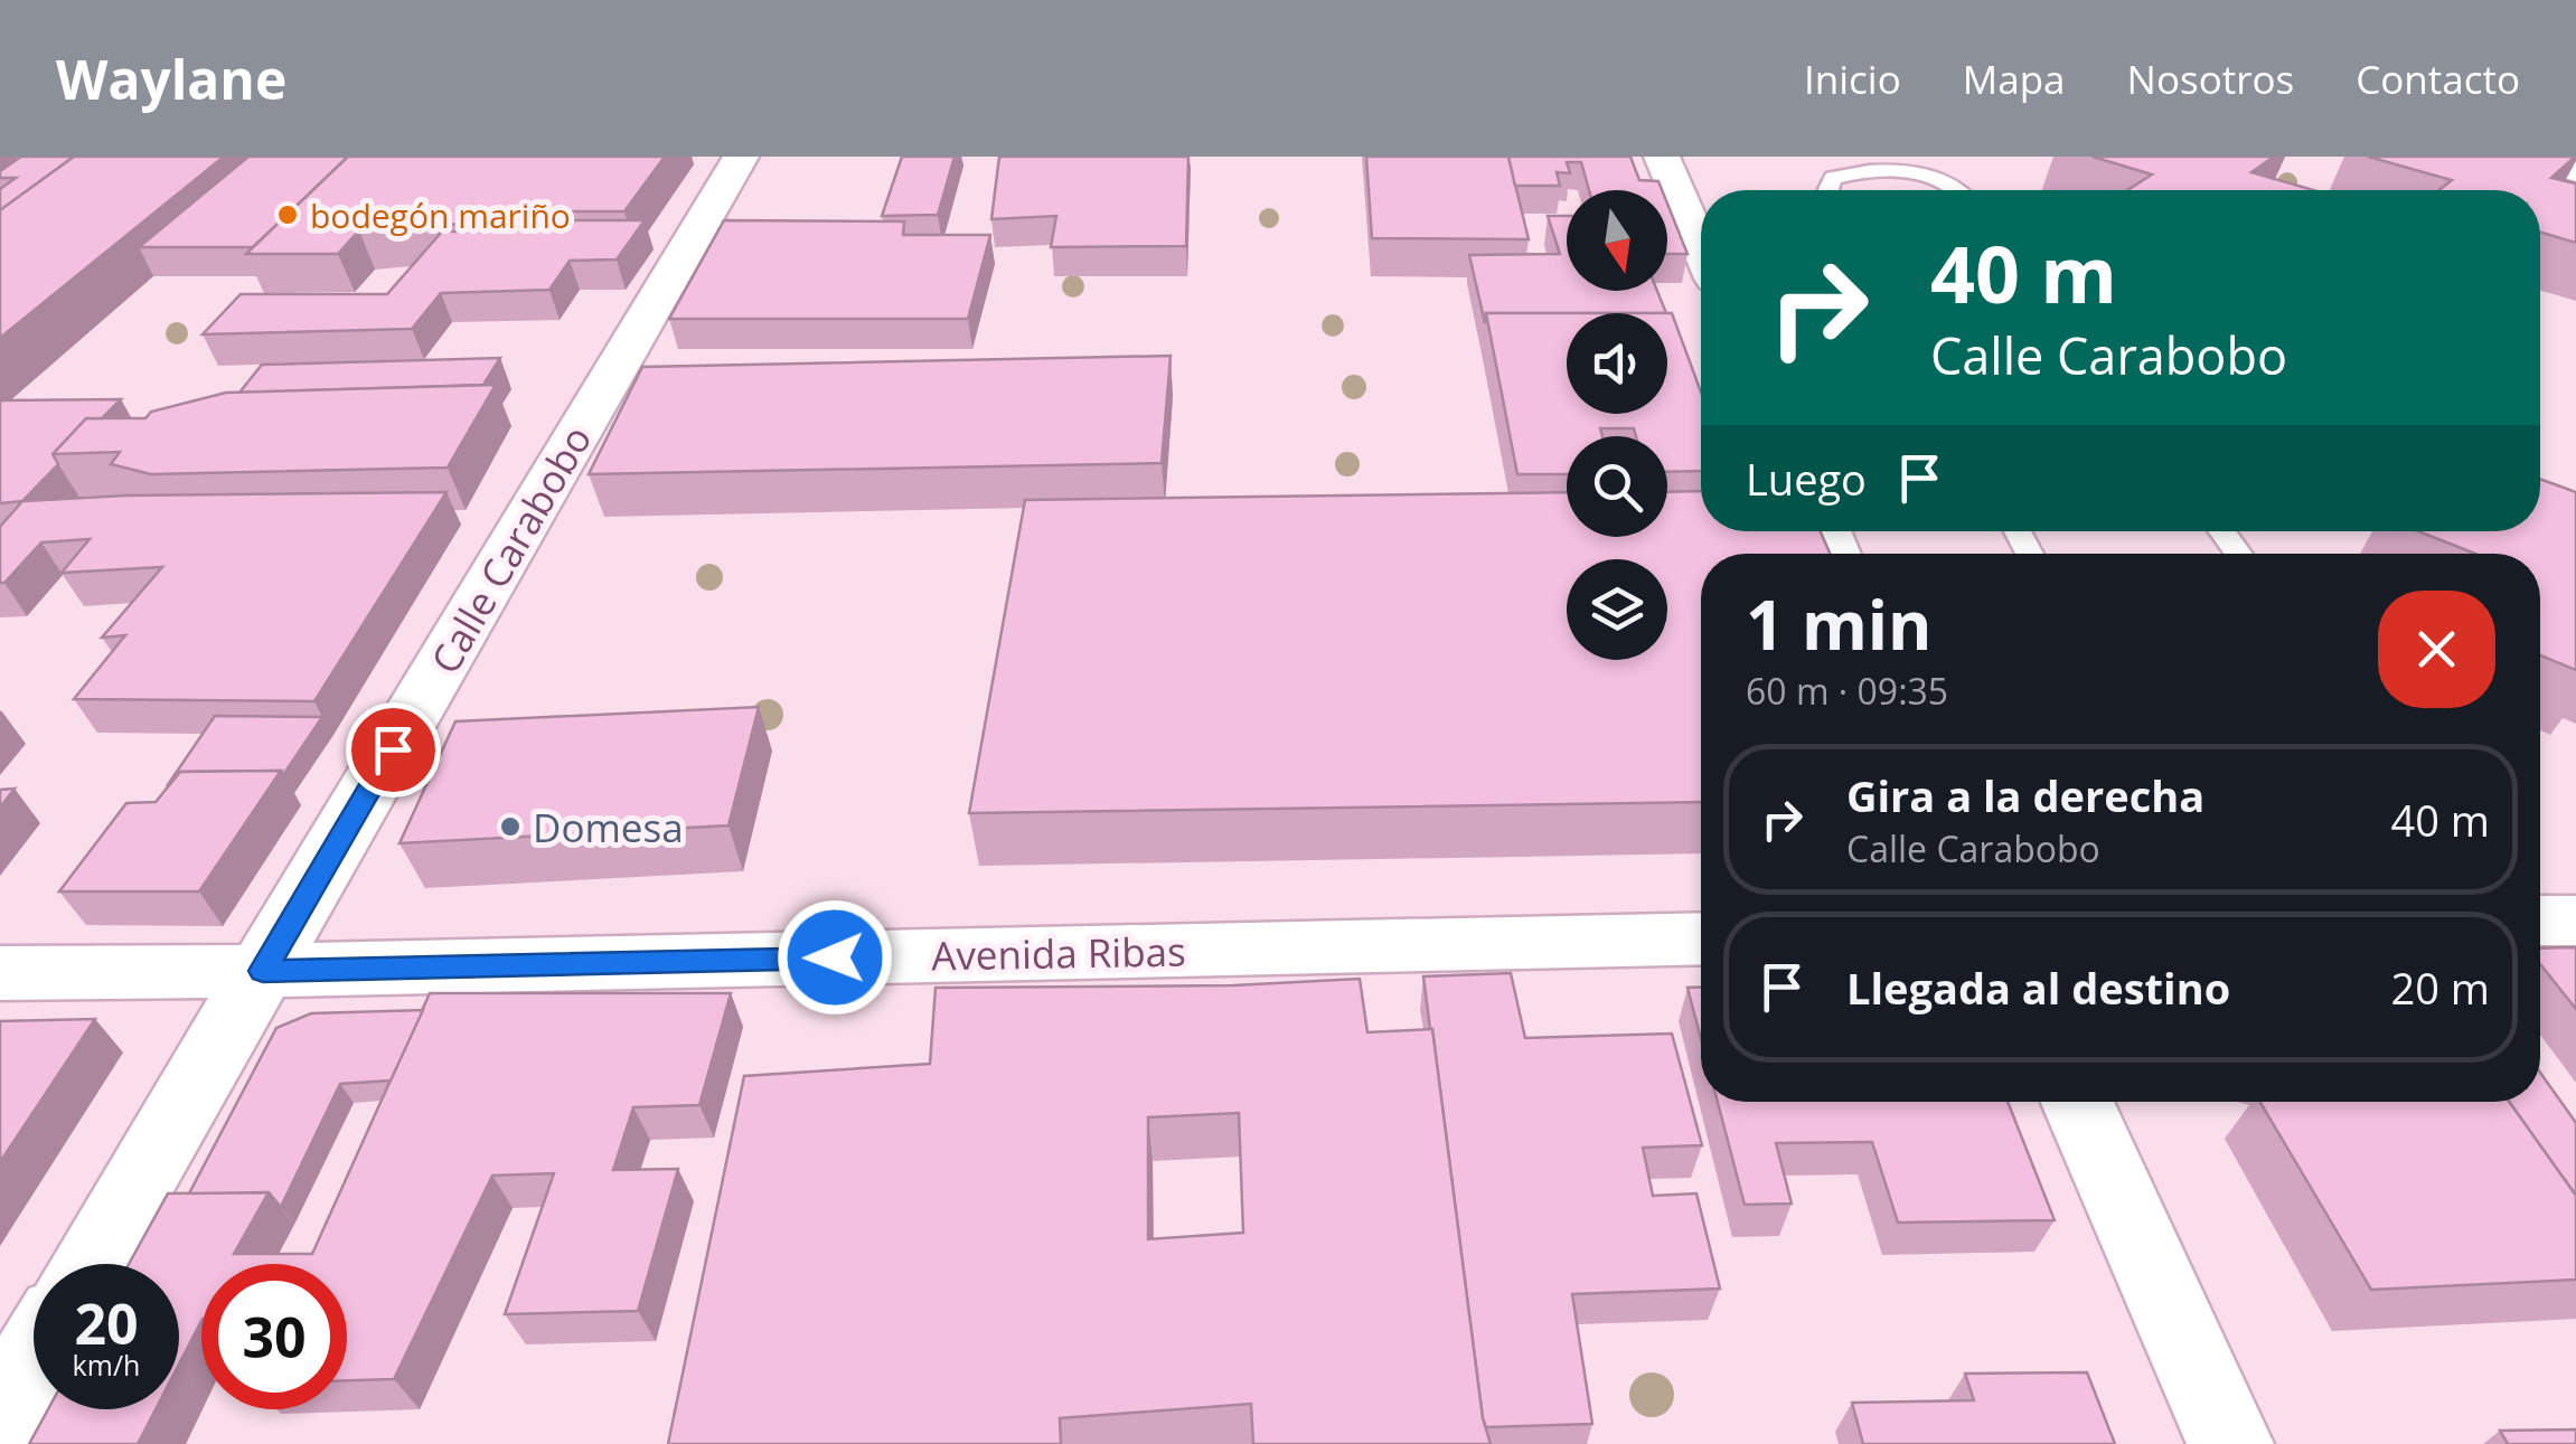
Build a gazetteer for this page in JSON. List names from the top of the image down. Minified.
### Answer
{"streets":{"street":["Calle Carabobo","Avenida Ribas"]},"crossings":[["Calle Carabobo","Avenida Ribas"]],"places":["bodegón mariño","Domesa"],"north":"bottom","page":{"header":"Waylane","nav":["Inicio","Mapa","Nosotros","Contacto"],"turn":["40 m","Calle Carabobo"],"then":"Luego","heading":["1 min","60 m · 09:35"],"list":[{"name":"Gira a la derecha","note":"Calle Carabobo","value":"40 m"},{"name":"Llegada al destino","value":"20 m"}],"speed":"20 km/h","limit":"30"}}
